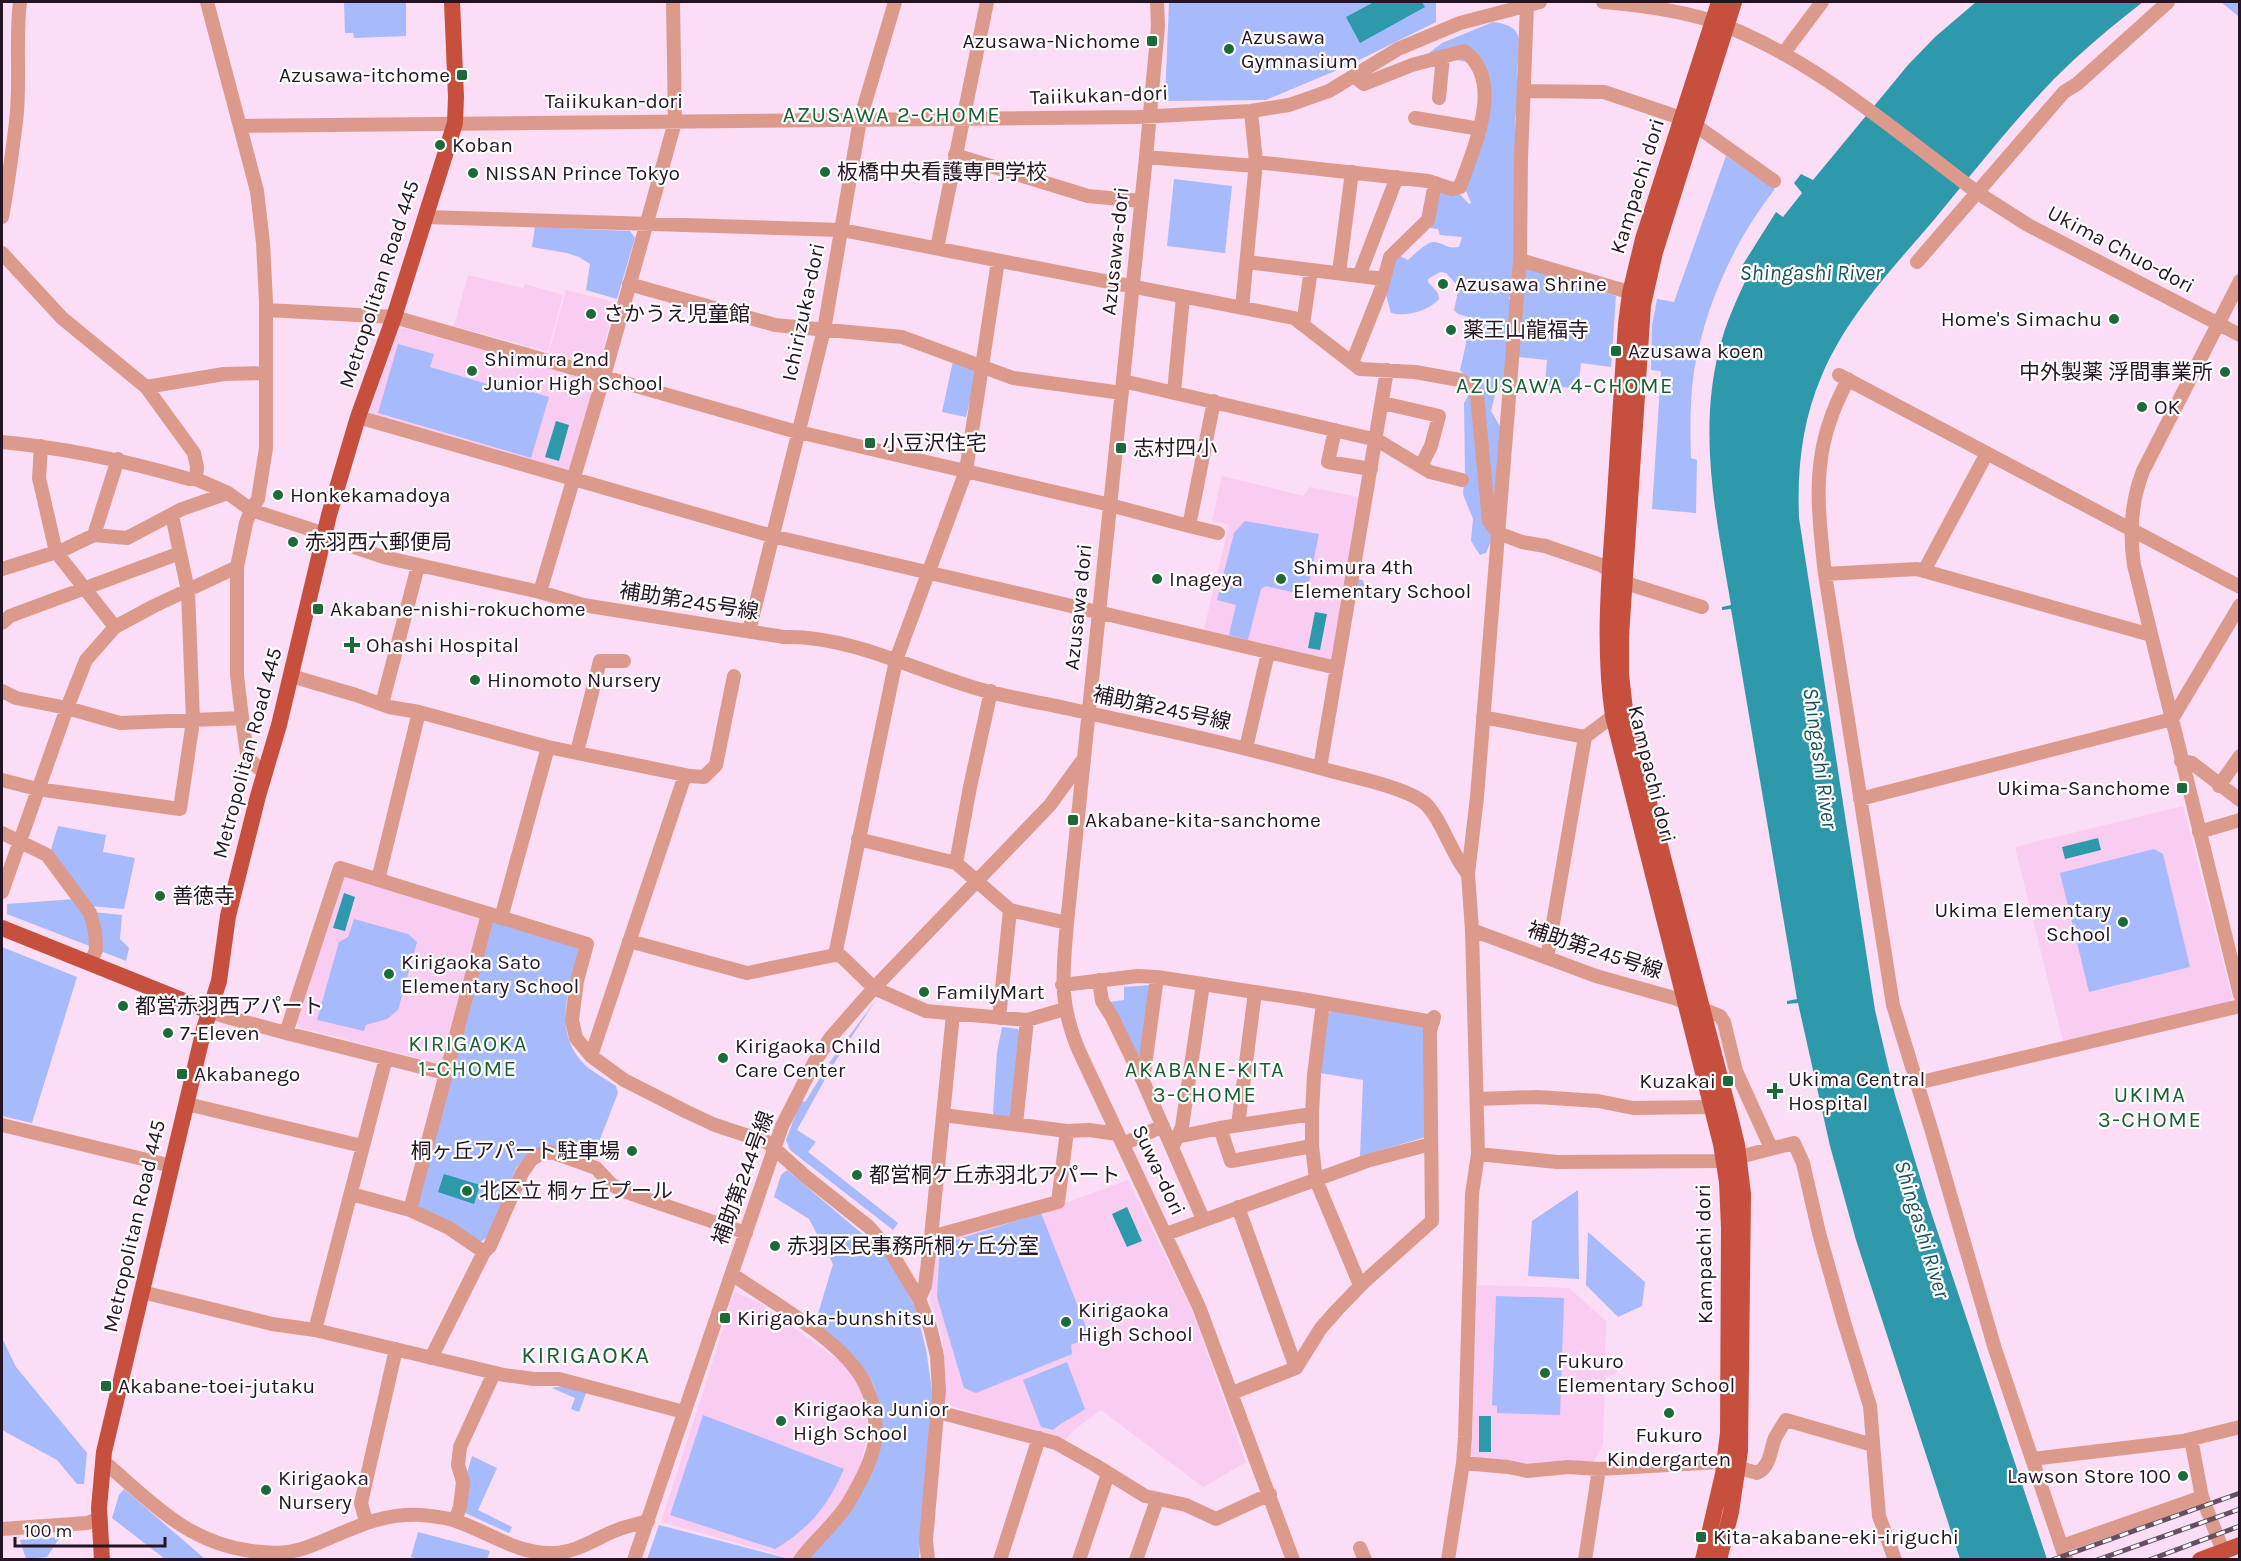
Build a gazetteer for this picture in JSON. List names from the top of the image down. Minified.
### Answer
{"streets":{"main road":["Kampachi dori","Metropolitan Road 445"],"street":["Taiikukan-dori","Ukima Chuo-dori","Azusawa-dori","Ichirizuka-dori","補助第245号線","Azusawa dori","Suwa-dori","補助第244号線"]},"crossings":[["Taiikukan-dori","Azusawa-dori"],["Taiikukan-dori","Metropolitan Road 445"],["Taiikukan-dori","Ichirizuka-dori"],["Kampachi dori","Ukima Chuo-dori"],["Kampachi dori","補助第245号線"],["Azusawa-dori","Azusawa dori"],["Metropolitan Road 445","補助第245号線"],["Ichirizuka-dori","補助第245号線"],["補助第245号線","Azusawa dori"],["補助第245号線","Suwa-dori"],["Azusawa dori","Suwa-dori"],["Suwa-dori","補助第244号線"]],"districts":["AZUSAWA 2-CHOME","AZUSAWA 4-CHOME","KIRIGAOKA 1-CHOME","AKABANE-KITA 3-CHOME","UKIMA 3-CHOME","KIRIGAOKA"],"water":["Shingashi River"],"places":{"transit":["Azusawa-Nichome","Azusawa-itchome","Azusawa koen","小豆沢住宅","志村四小","Akabane-nishi-rokuchome","Ukima-Sanchome","Akabane-kita-sanchome","Akabanego","Kuzakai","Kirigaoka-bunshitsu","Akabane-toei-jutaku","Kita-akabane-eki-iriguchi"],"other":["Azusawa Gymnasium","Koban","板橋中央看護専門学校","NISSAN Prince Tokyo","Azusawa Shrine","さかうえ児童館","Home's Simachu","薬王山龍福寺","Shimura 2nd Junior High School","中外製薬 浮間事業所","OK","Honkekamadoya","赤羽西六郵便局","Inageya","Shimura 4th Elementary School","Hinomoto Nursery","善徳寺","Ukima Elementary School","Kirigaoka Sato Elementary School","FamilyMart","都営赤羽西アパート","7-Eleven","Kirigaoka Child Care Center","桐ヶ丘アパート駐車場","都営桐ケ丘赤羽北アパート","北区立 桐ヶ丘プール","赤羽区民事務所桐ヶ丘分室","Kirigaoka High School","Fukuro Elementary School","Fukuro Kindergarten","Kirigaoka Junior High School","Lawson Store 100","Kirigaoka Nursery"],"health":["Ohashi Hospital","Ukima Central Hospital"]},"scale_bar":"100 m"}
